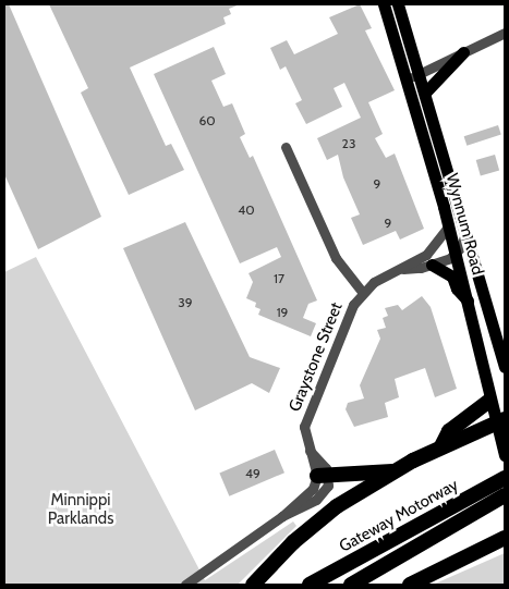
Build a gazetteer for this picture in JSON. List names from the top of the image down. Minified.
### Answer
{"streets":{"highway":["Gateway Motorway"],"main road":["Wynnum Road"],"street":["Graystone Street"]},"crossings":[["Wynnum Road","Graystone Street"]],"parks":["Minnippi Parklands"],"house_numbers":["60","23","9","40","9","17","39","19","49"]}
